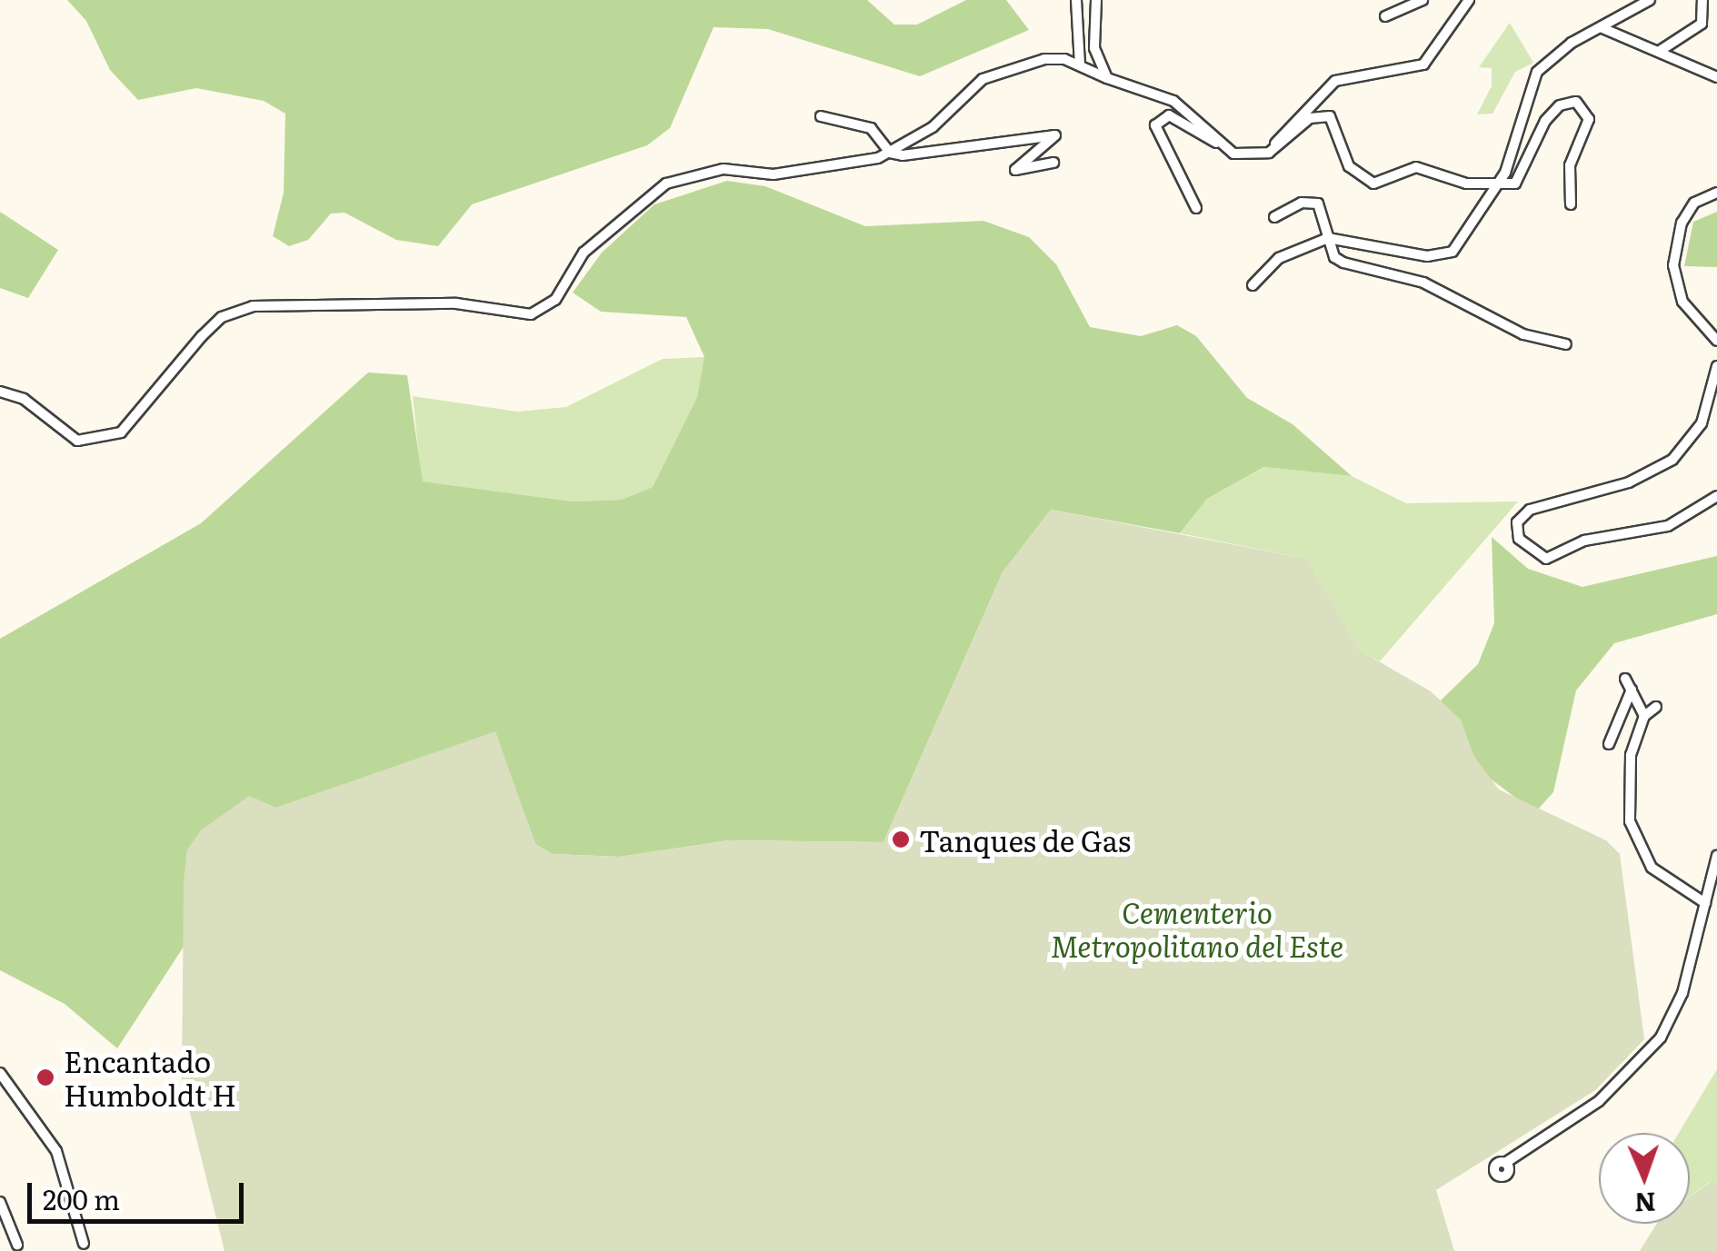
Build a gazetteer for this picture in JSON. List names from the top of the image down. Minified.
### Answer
{"parks":["Cementerio Metropolitano del Este"],"places":["Tanques de Gas","Encantado Humboldt H"],"scale_bar":"200 m","north":"bottom"}
